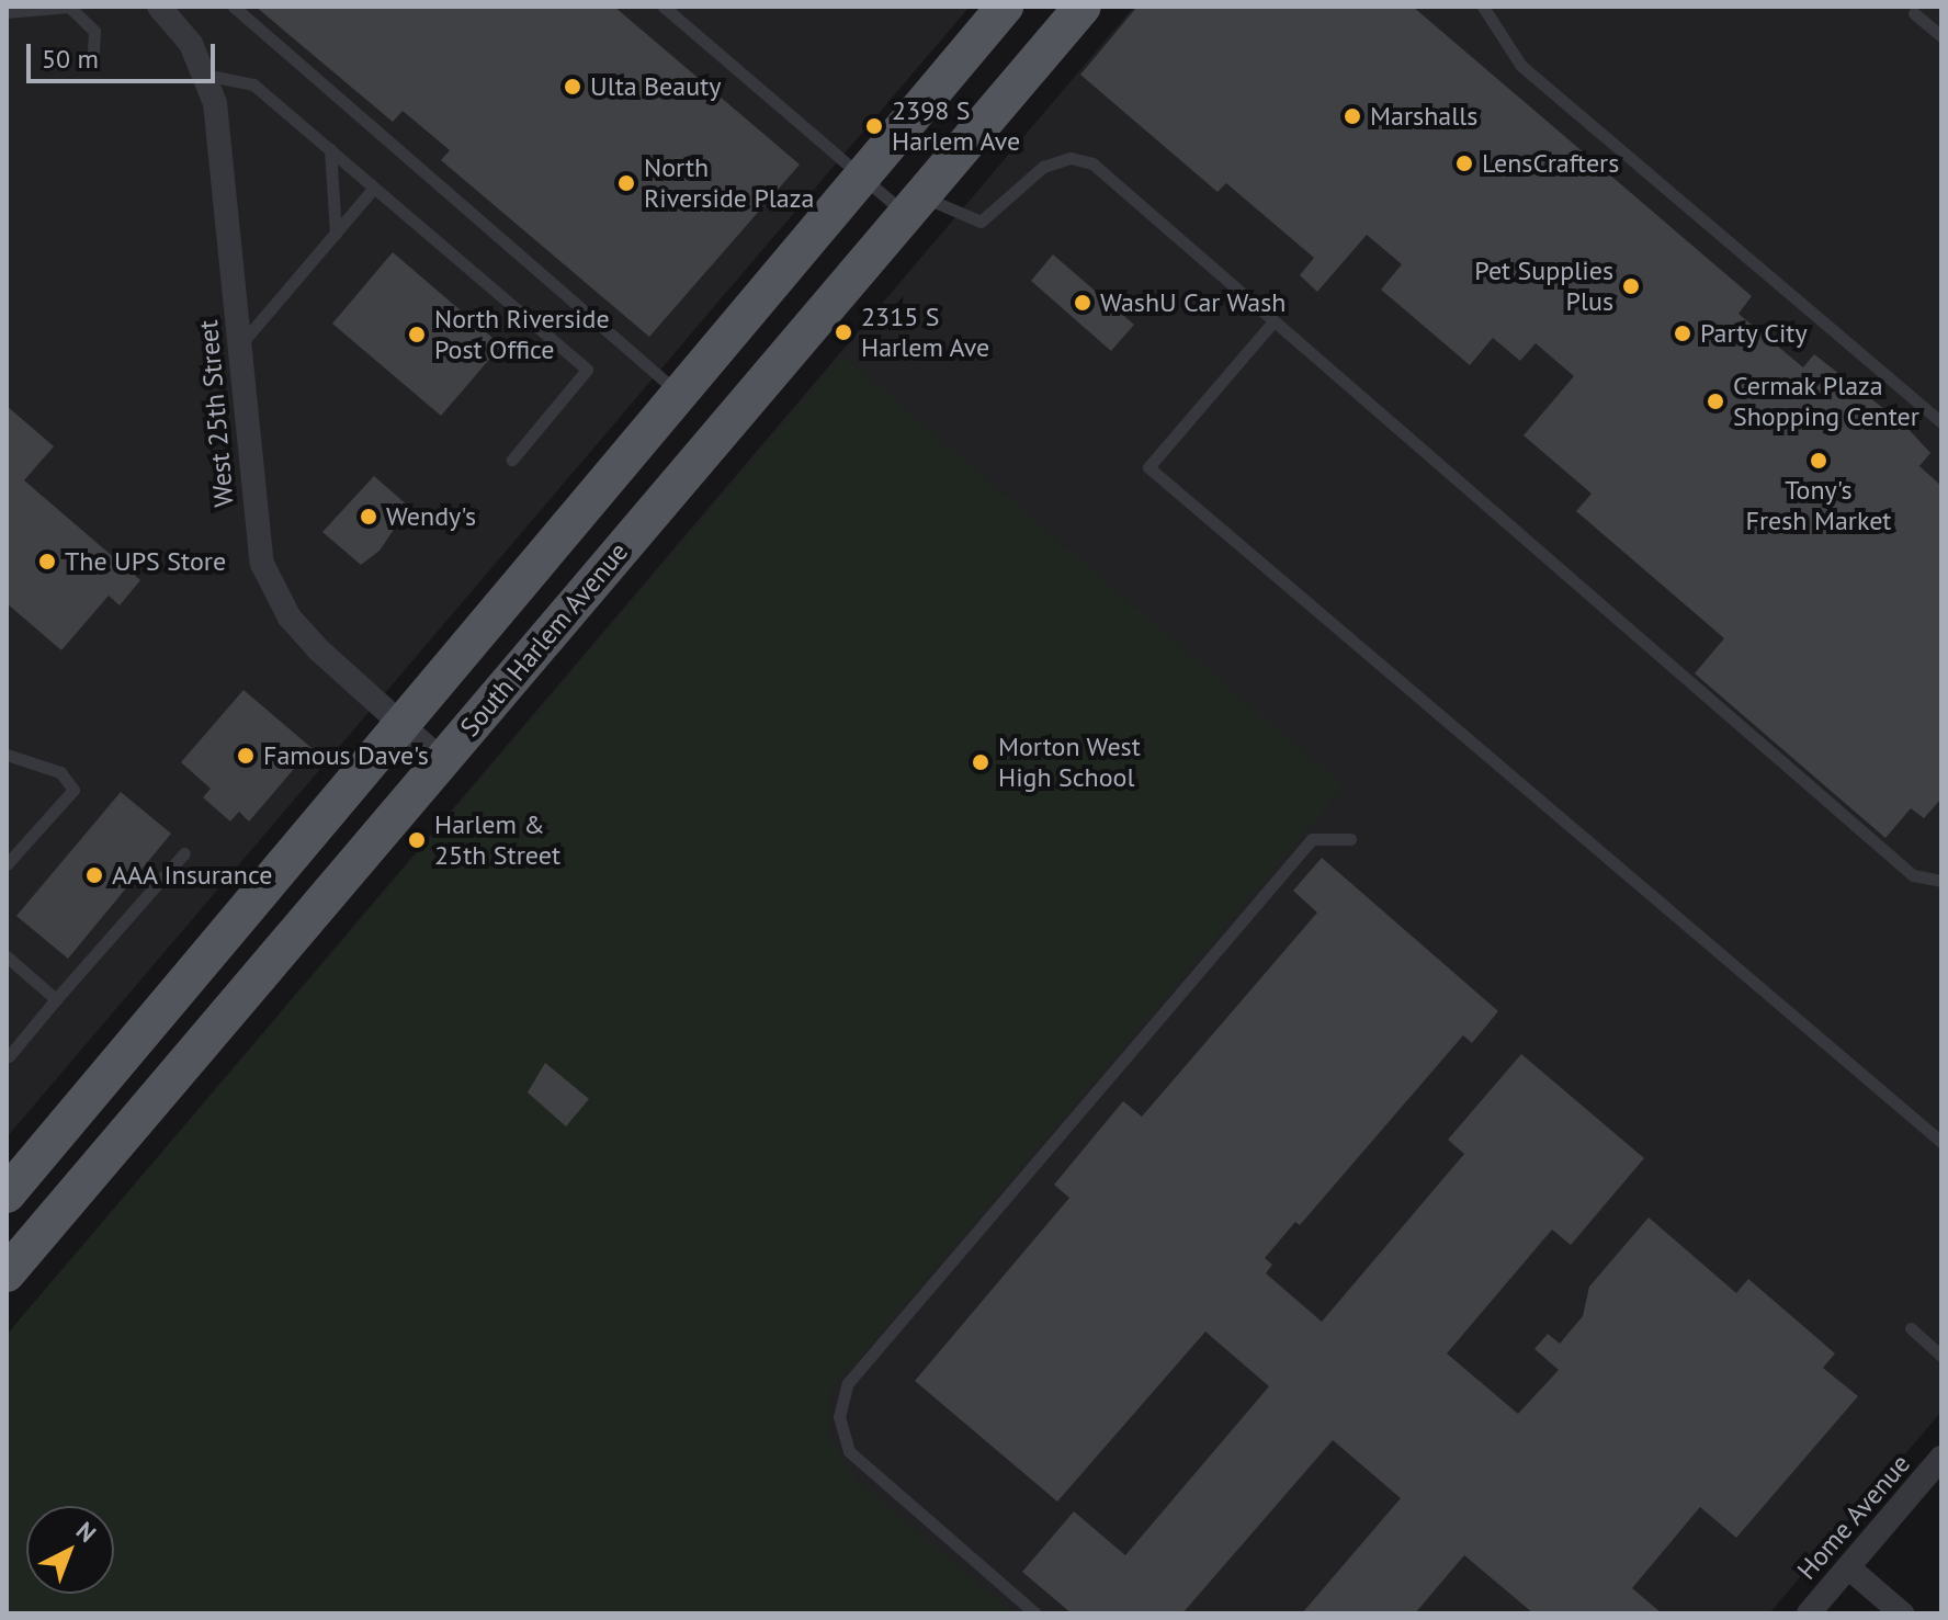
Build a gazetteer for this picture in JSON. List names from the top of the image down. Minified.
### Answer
{"streets":{"main road":["South Harlem Avenue"],"street":["West 25th Street","Home Avenue"]},"crossings":[["West 25th Street","South Harlem Avenue"]],"places":["Ulta Beauty","Marshalls","2398 S Harlem Ave","LensCrafters","North Riverside Plaza","Pet Supplies Plus","WashU Car Wash","2315 S Harlem Ave","Party City","North Riverside Post Office","Cermak Plaza Shopping Center","Tony's Fresh Market","Wendy's","The UPS Store","Famous Dave's","Morton West High School","Harlem & 25th Street","AAA Insurance"],"scale_bar":"50 m","north":"top right"}
